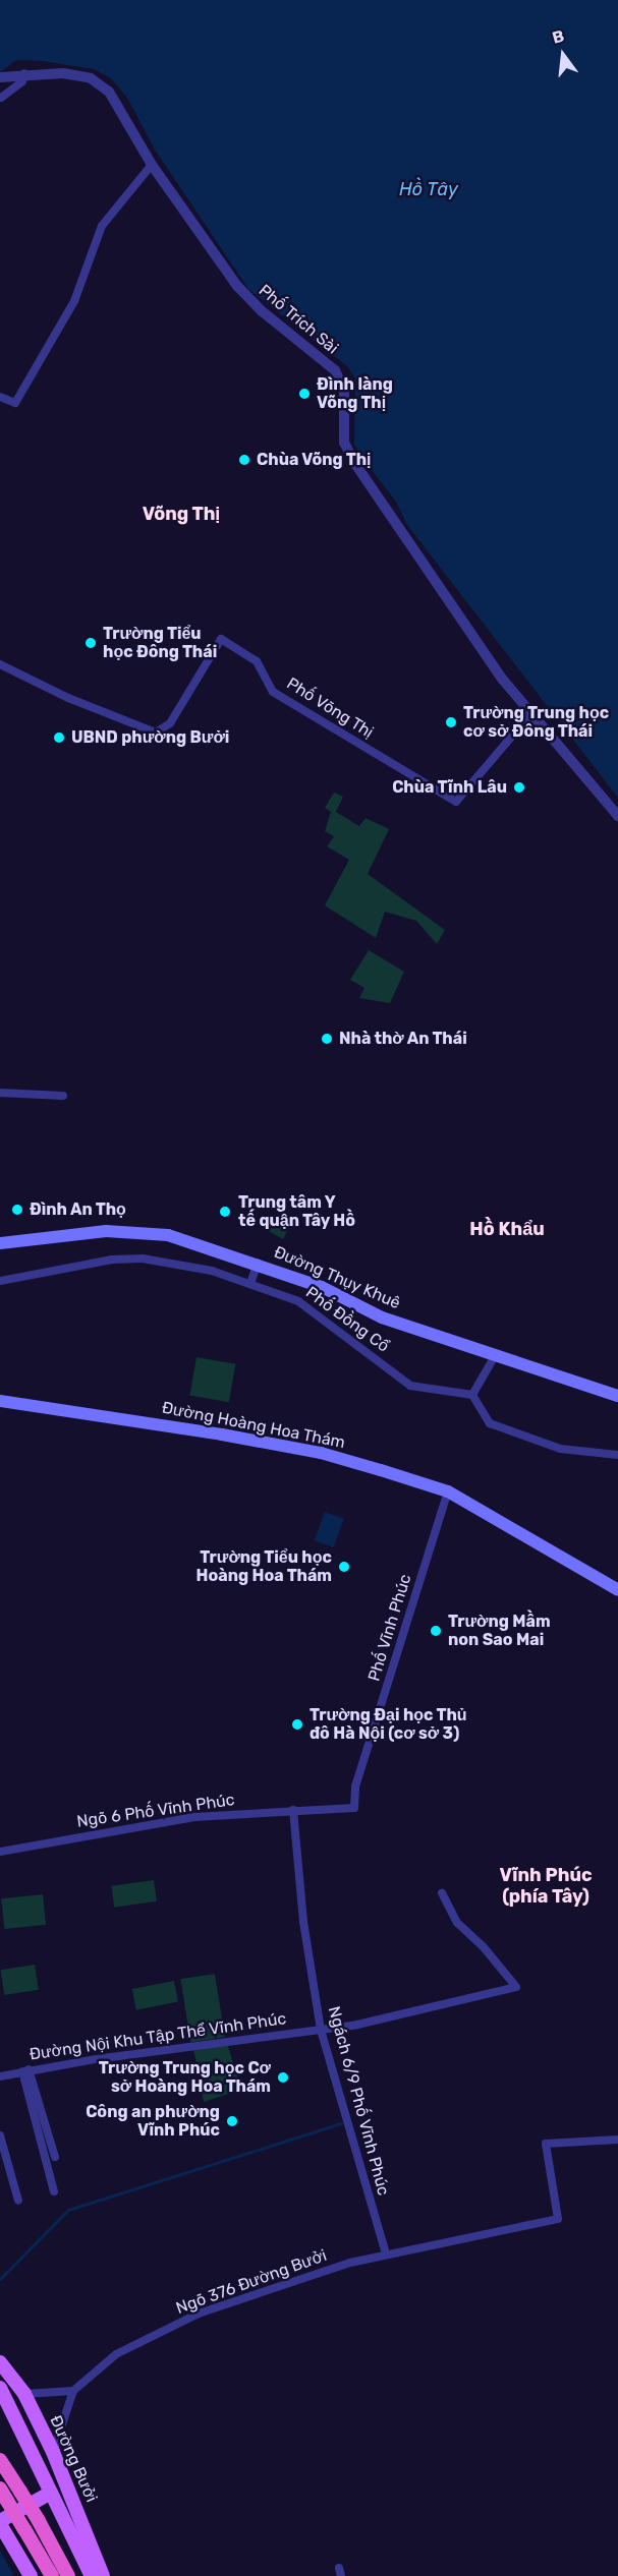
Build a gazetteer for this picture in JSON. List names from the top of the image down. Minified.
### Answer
{"streets":{"main road":["Đường Thụy Khuê","Đường Hoàng Hoa Thám","Đường Bưởi"],"street":["Phố Trích Sài","Phố Võng Thị","Phố Đồng Cổ","Phố Vĩnh Phúc","Ngõ 6 Phố Vĩnh Phúc","Đường Nội Khu Tập Thể Vĩnh Phúc","Ngách 6/9 Phố Vĩnh Phúc","Ngõ 376 Đường Bưởi"]},"crossings":[["Phố Trích Sài","Phố Võng Thị"],["Đường Hoàng Hoa Thám","Phố Vĩnh Phúc"],["Phố Vĩnh Phúc","Ngõ 6 Phố Vĩnh Phúc"],["Ngõ 6 Phố Vĩnh Phúc","Ngách 6/9 Phố Vĩnh Phúc"],["Đường Nội Khu Tập Thể Vĩnh Phúc","Ngách 6/9 Phố Vĩnh Phúc"],["Ngách 6/9 Phố Vĩnh Phúc","Ngõ 376 Đường Bưởi"]],"districts":["Võng Thị","Hồ Khẩu","Vĩnh Phúc (phía Tây)"],"water":["Hồ Tây"],"places":["Đình làng Võng Thị","Chùa Võng Thị","Trường Tiểu học Đông Thái","Trường Trung học cơ sở Đông Thái","UBND phường Bưởi","Chùa Tĩnh Lâu","Nhà thờ An Thái","Đình An Thọ","Trung tâm Y tế quận Tây Hồ","Trường Tiểu học Hoàng Hoa Thám","Trường Mầm non Sao Mai","Trường Đại học Thủ đô Hà Nội (cơ sở 3)","Trường Trung học Cơ sở Hoàng Hoa Thám","Công an phường Vĩnh Phúc"],"north":"top"}
